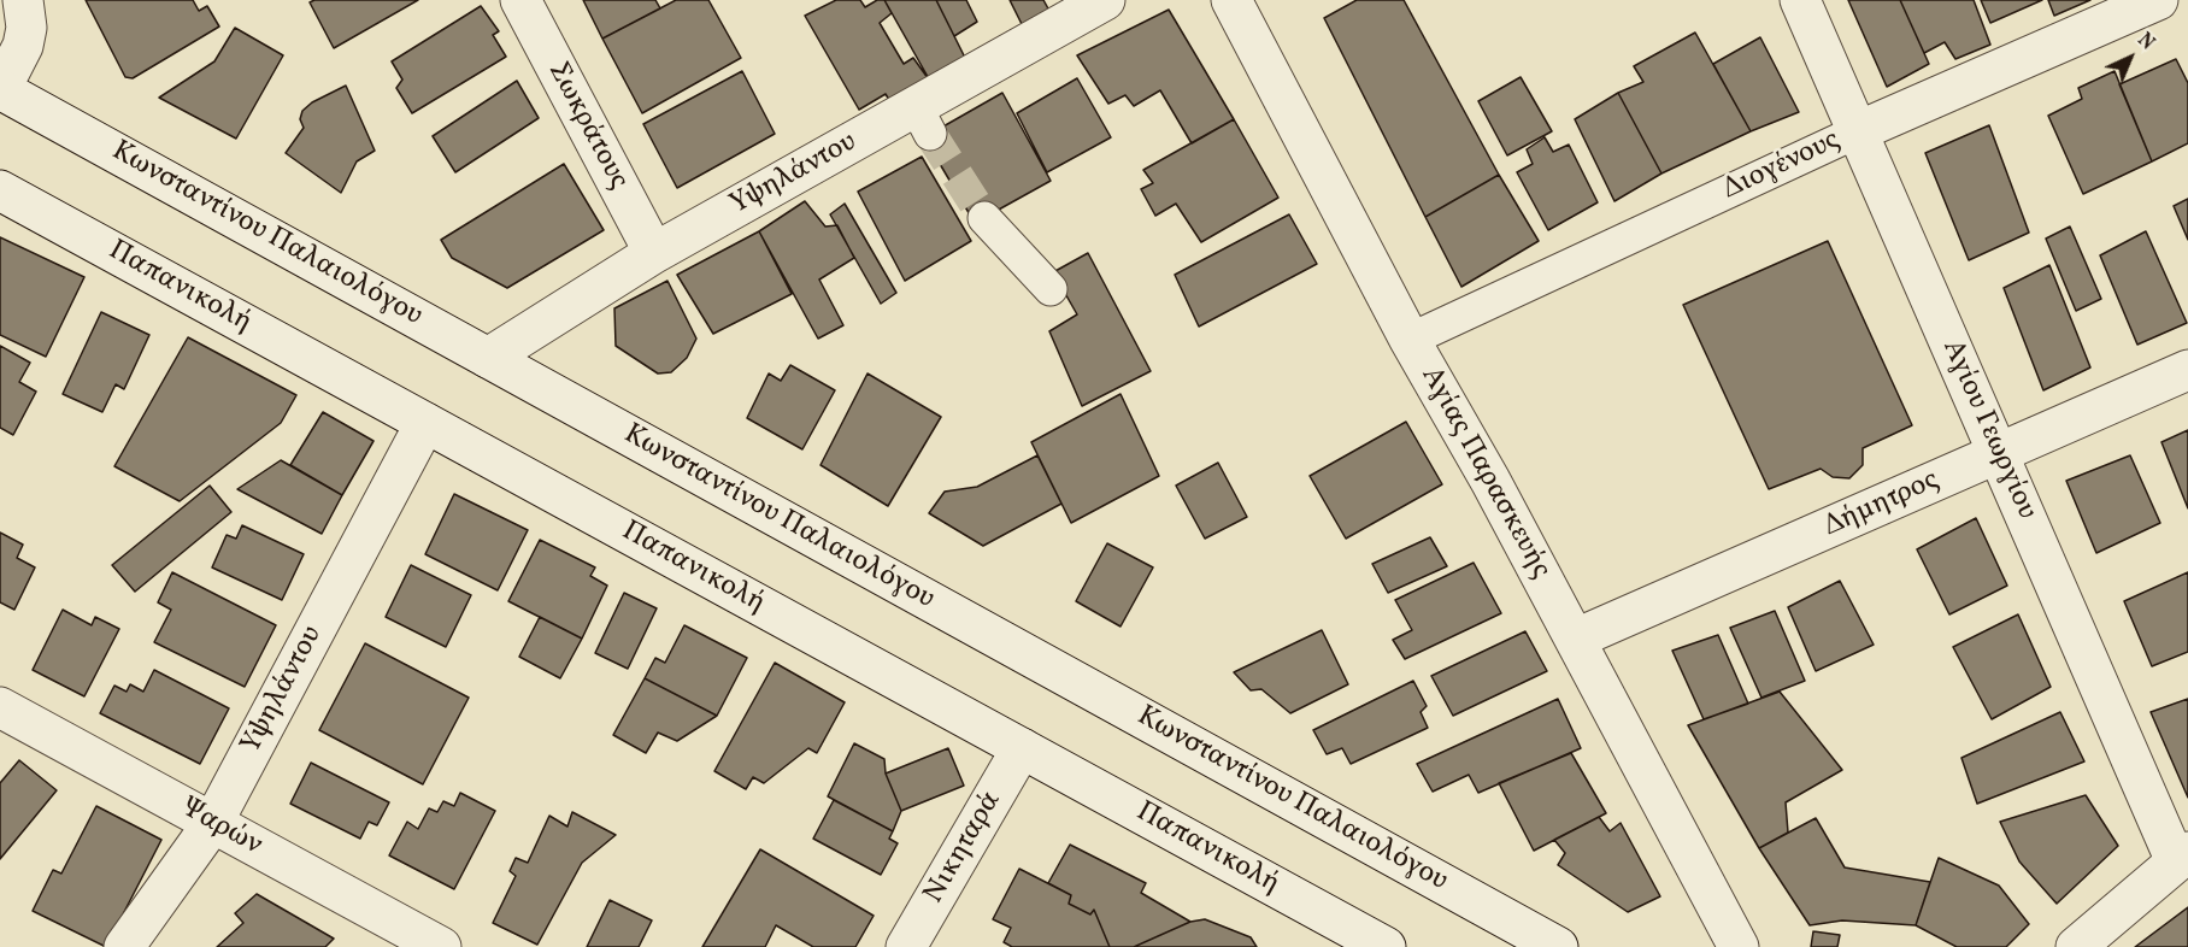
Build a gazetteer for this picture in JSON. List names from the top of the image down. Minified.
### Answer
{"streets":{"street":["Σωκράτους","Διογένους","Υψηλάντου","Κωνσταντίνου Παλαιολόγου","Παπανικολή","Αγίου Γεωργίου","Αγίας Παρασκευής","Δήμητρος","Ψαρών","Νικηταρά"]},"crossings":[["Σωκράτους","Υψηλάντου"],["Διογένους","Αγίου Γεωργίου"],["Διογένους","Αγίας Παρασκευής"],["Υψηλάντου","Κωνσταντίνου Παλαιολόγου"],["Υψηλάντου","Παπανικολή"],["Υψηλάντου","Ψαρών"],["Παπανικολή","Νικηταρά"],["Αγίου Γεωργίου","Δήμητρος"],["Αγίας Παρασκευής","Δήμητρος"]],"north":"top right"}
